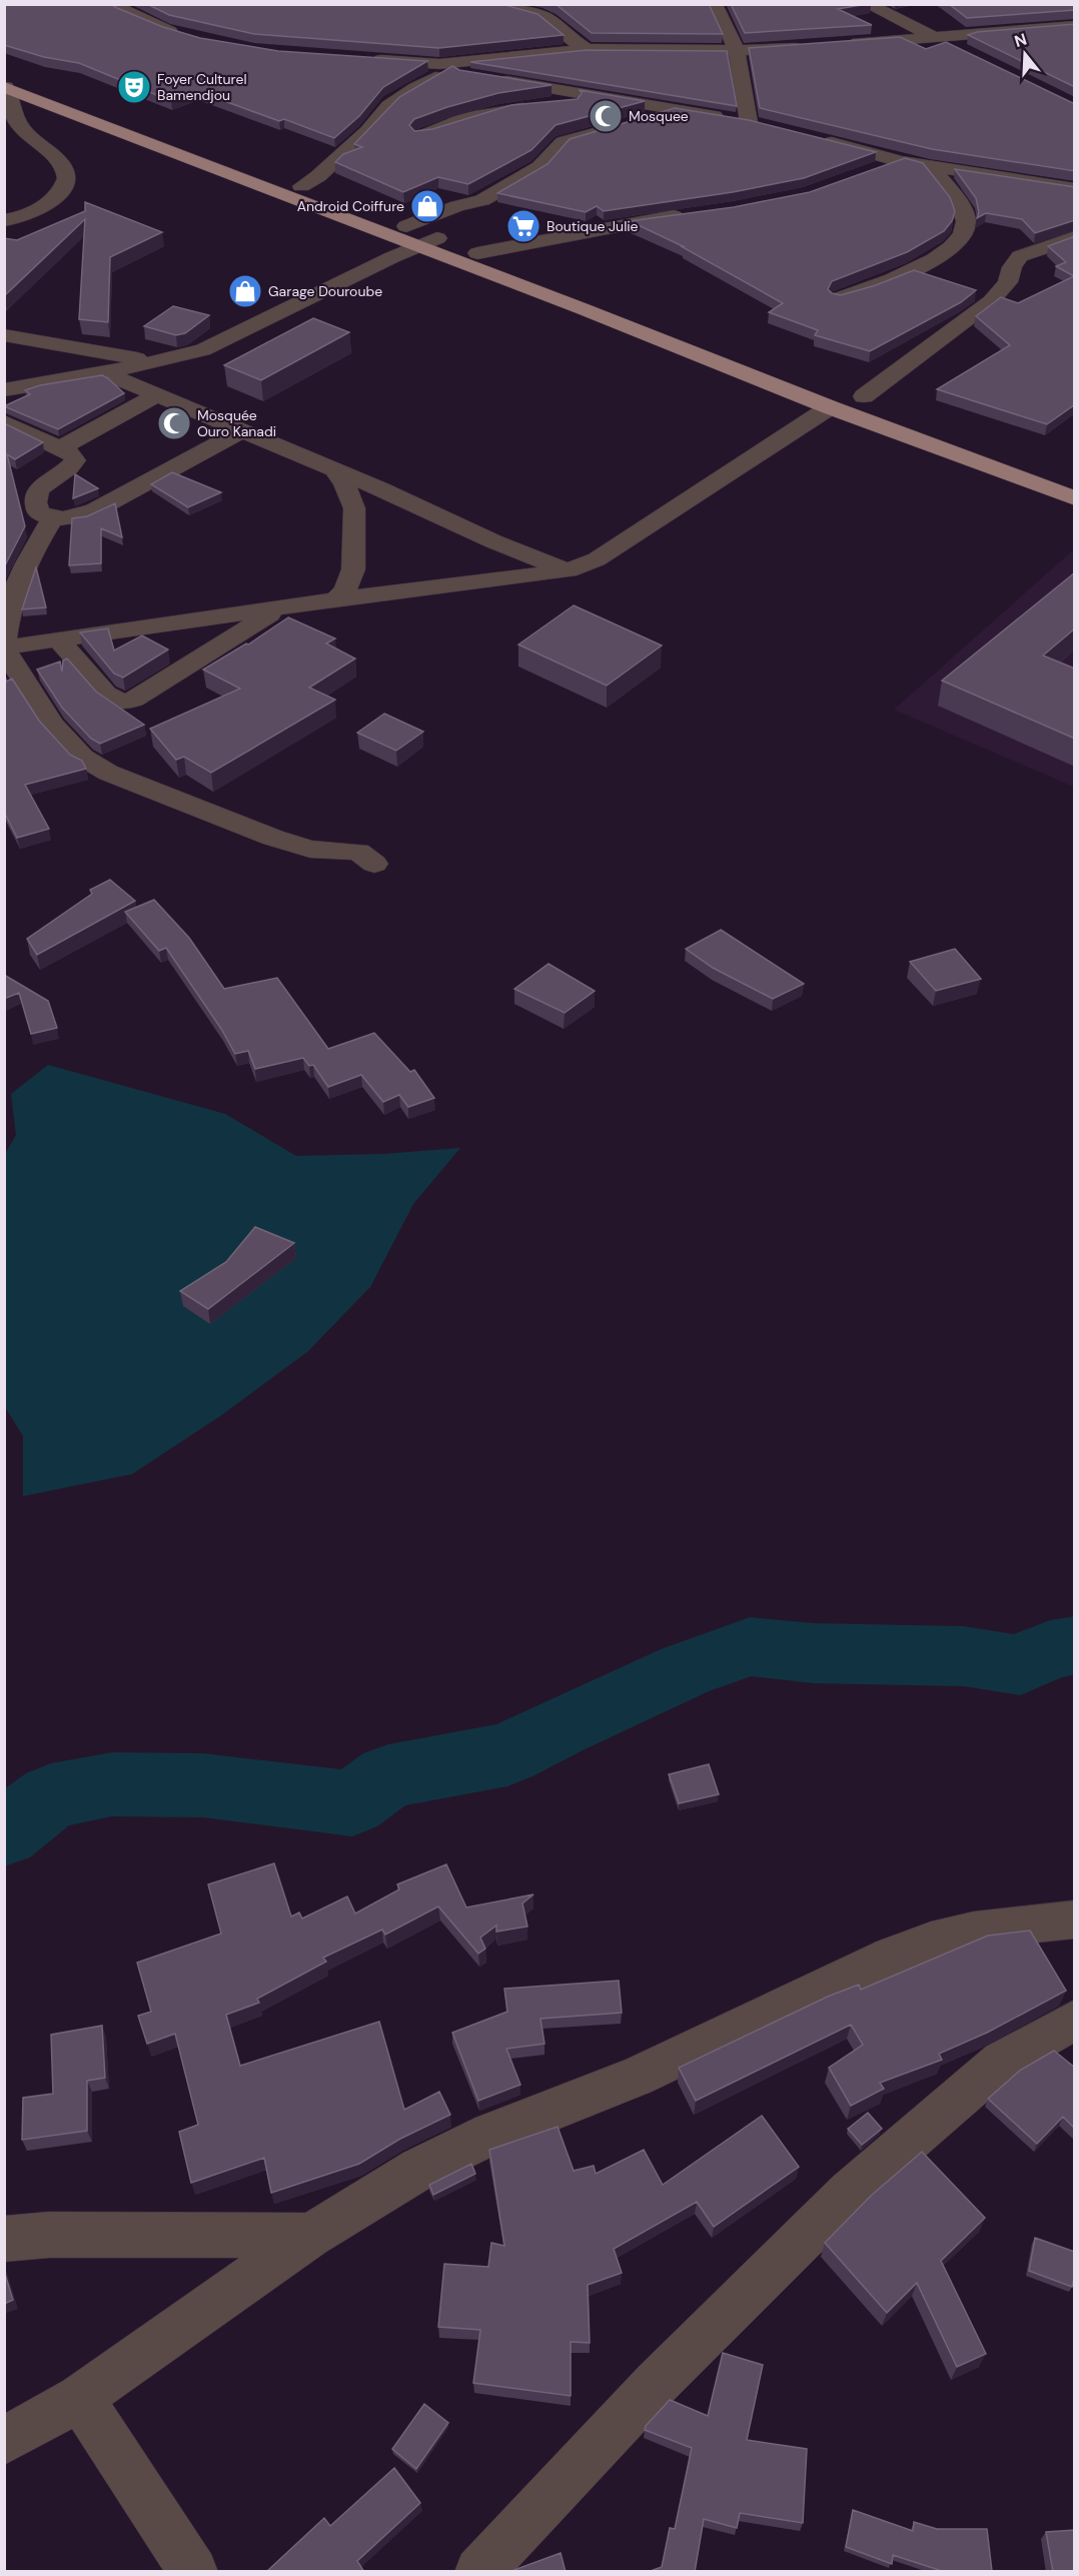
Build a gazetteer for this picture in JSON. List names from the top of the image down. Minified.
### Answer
{"places":{"theatre":["Foyer Culturel Bamendjou"],"mosque":["Mosquee","Mosquée Ouro Kanadi"],"shop":["Android Coiffure","Garage Douroube"],"supermarket":["Boutique Julie"]},"north":"top"}
